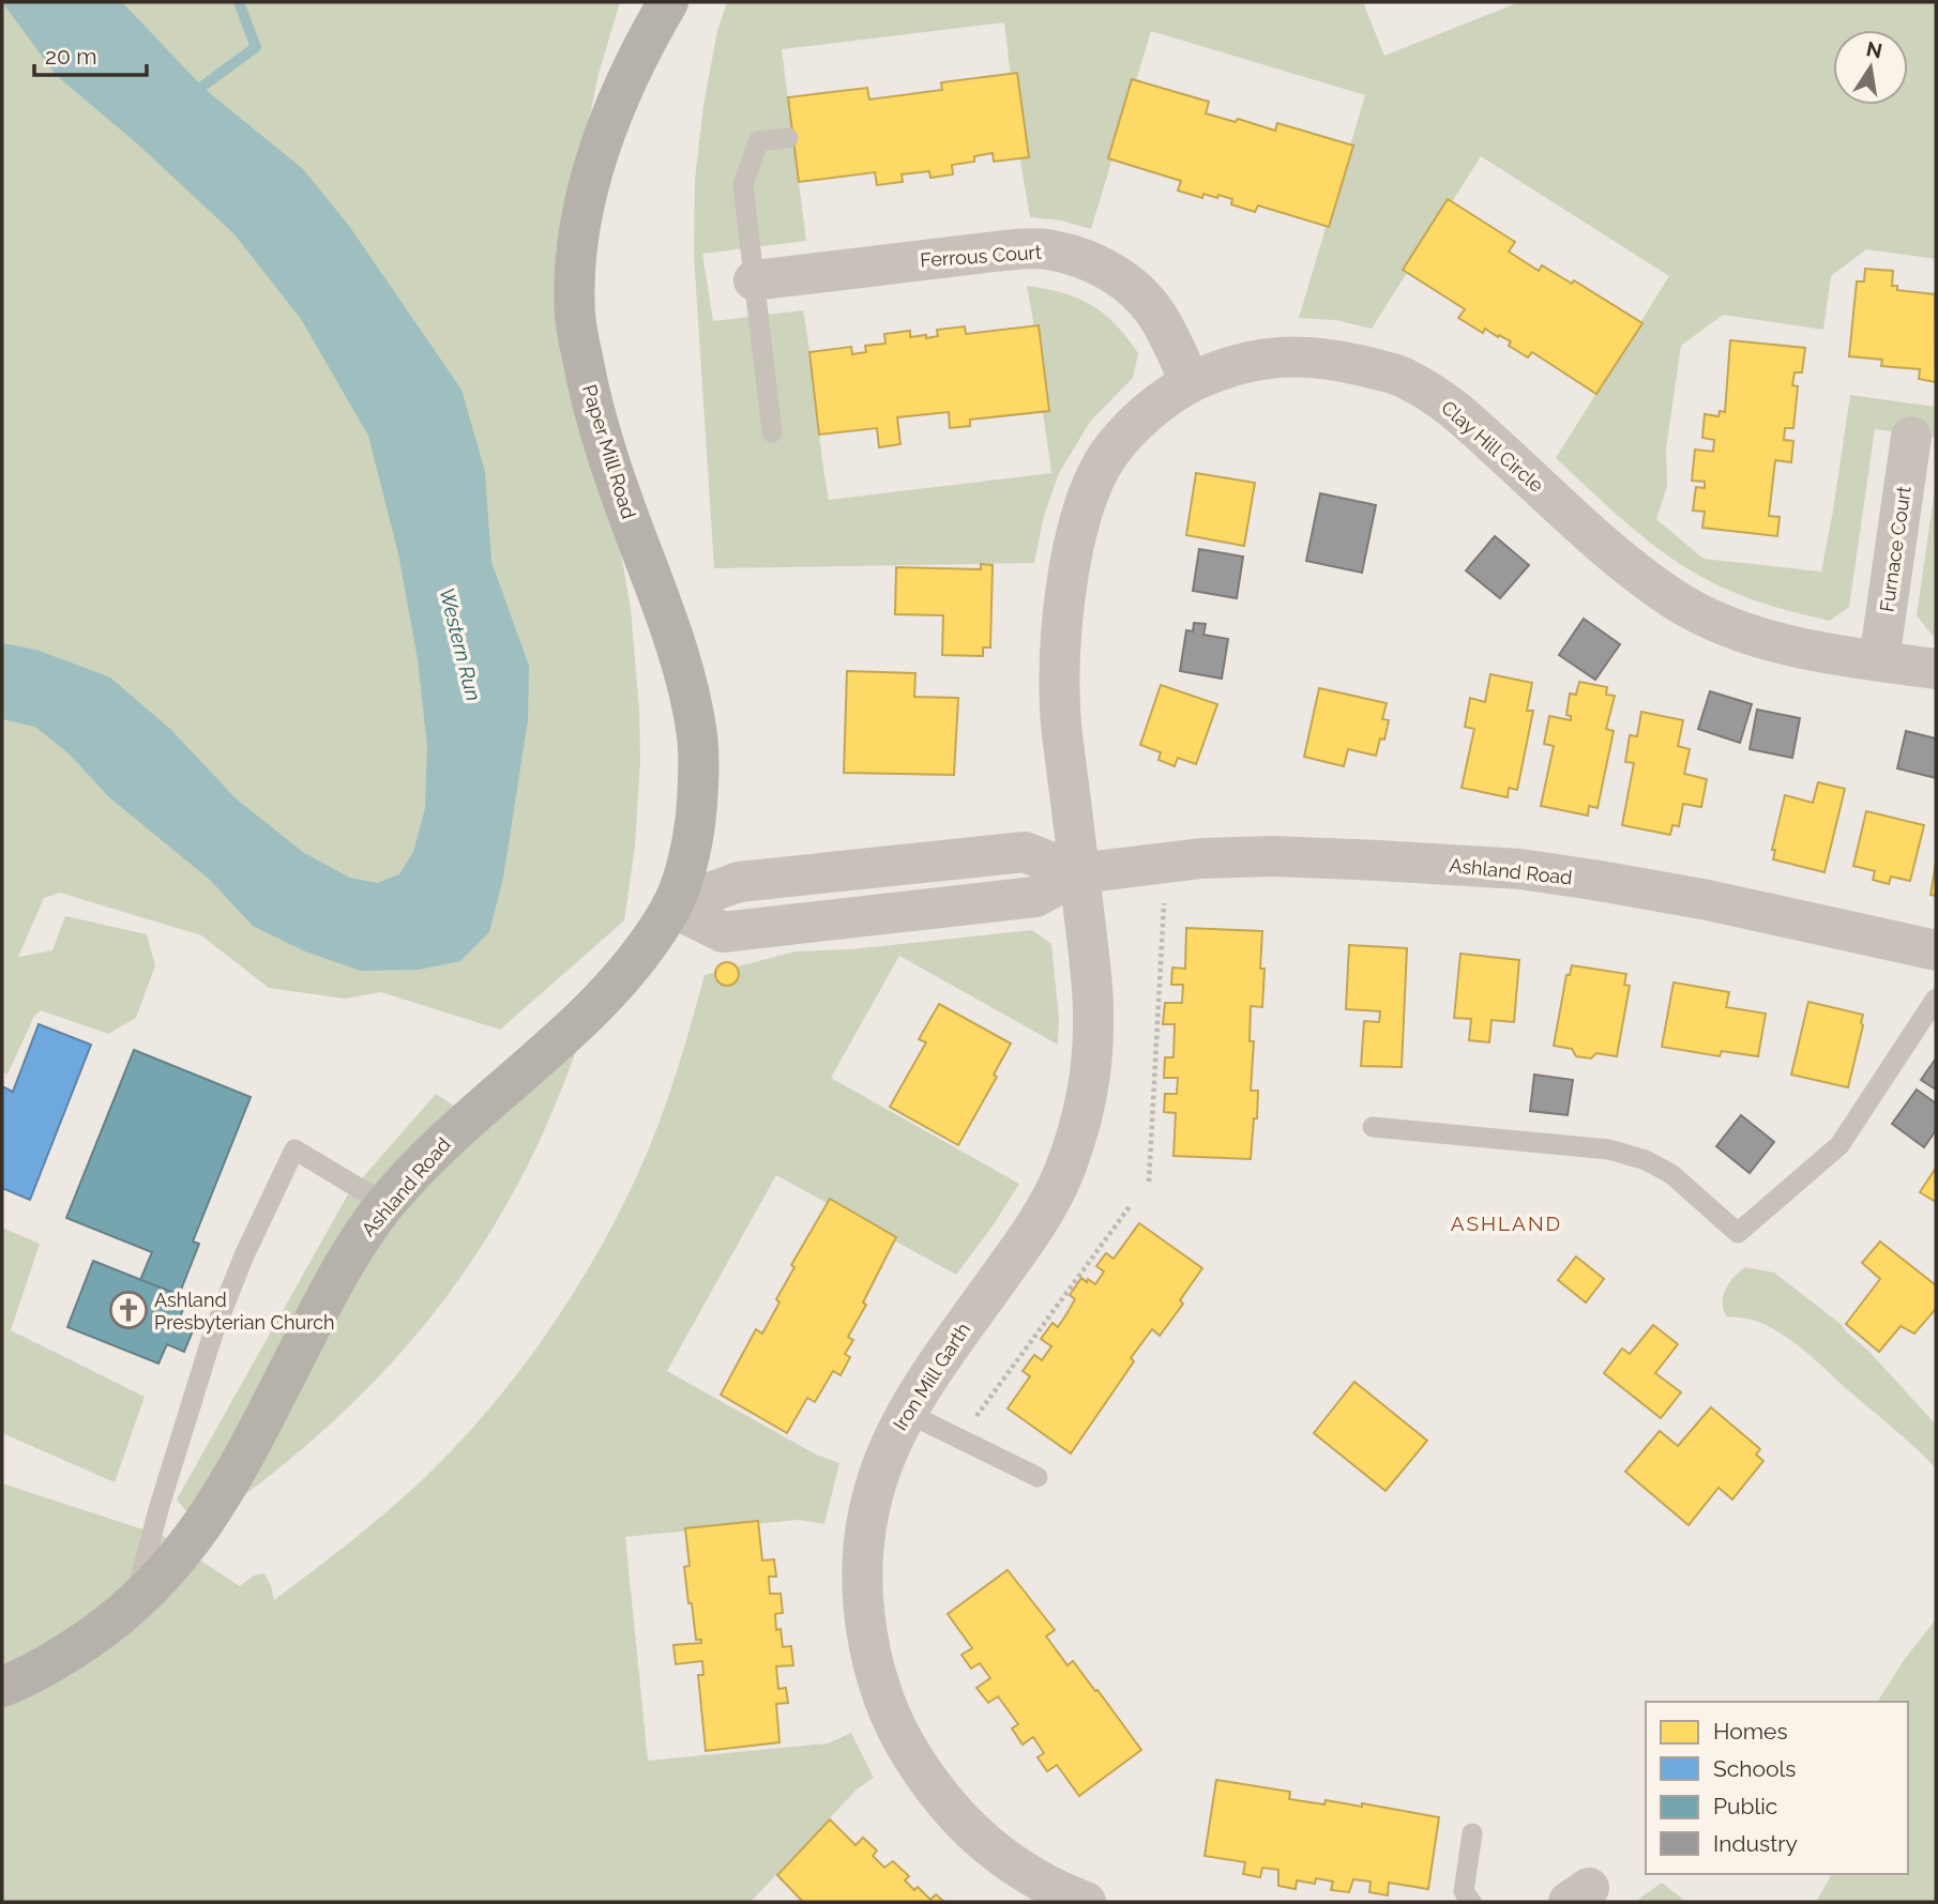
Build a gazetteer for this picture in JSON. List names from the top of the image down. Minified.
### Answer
{"streets":{"main road":["Paper Mill Road","Ashland Road"],"street":["Ferrous Court","Clay Hill Circle","Furnace Court","Iron Mill Garth"]},"crossings":[["Ferrous Court","Clay Hill Circle"],["Clay Hill Circle","Furnace Court"],["Clay Hill Circle","Ashland Road"],["Clay Hill Circle","Iron Mill Garth"],["Paper Mill Road","Ashland Road"],["Ashland Road","Iron Mill Garth"]],"districts":["ASHLAND"],"water":["Western Run"],"places":{"church":["Ashland Presbyterian Church"]},"legend":["Homes","Schools","Public","Industry"],"scale_bar":"20 m","north":"top"}
